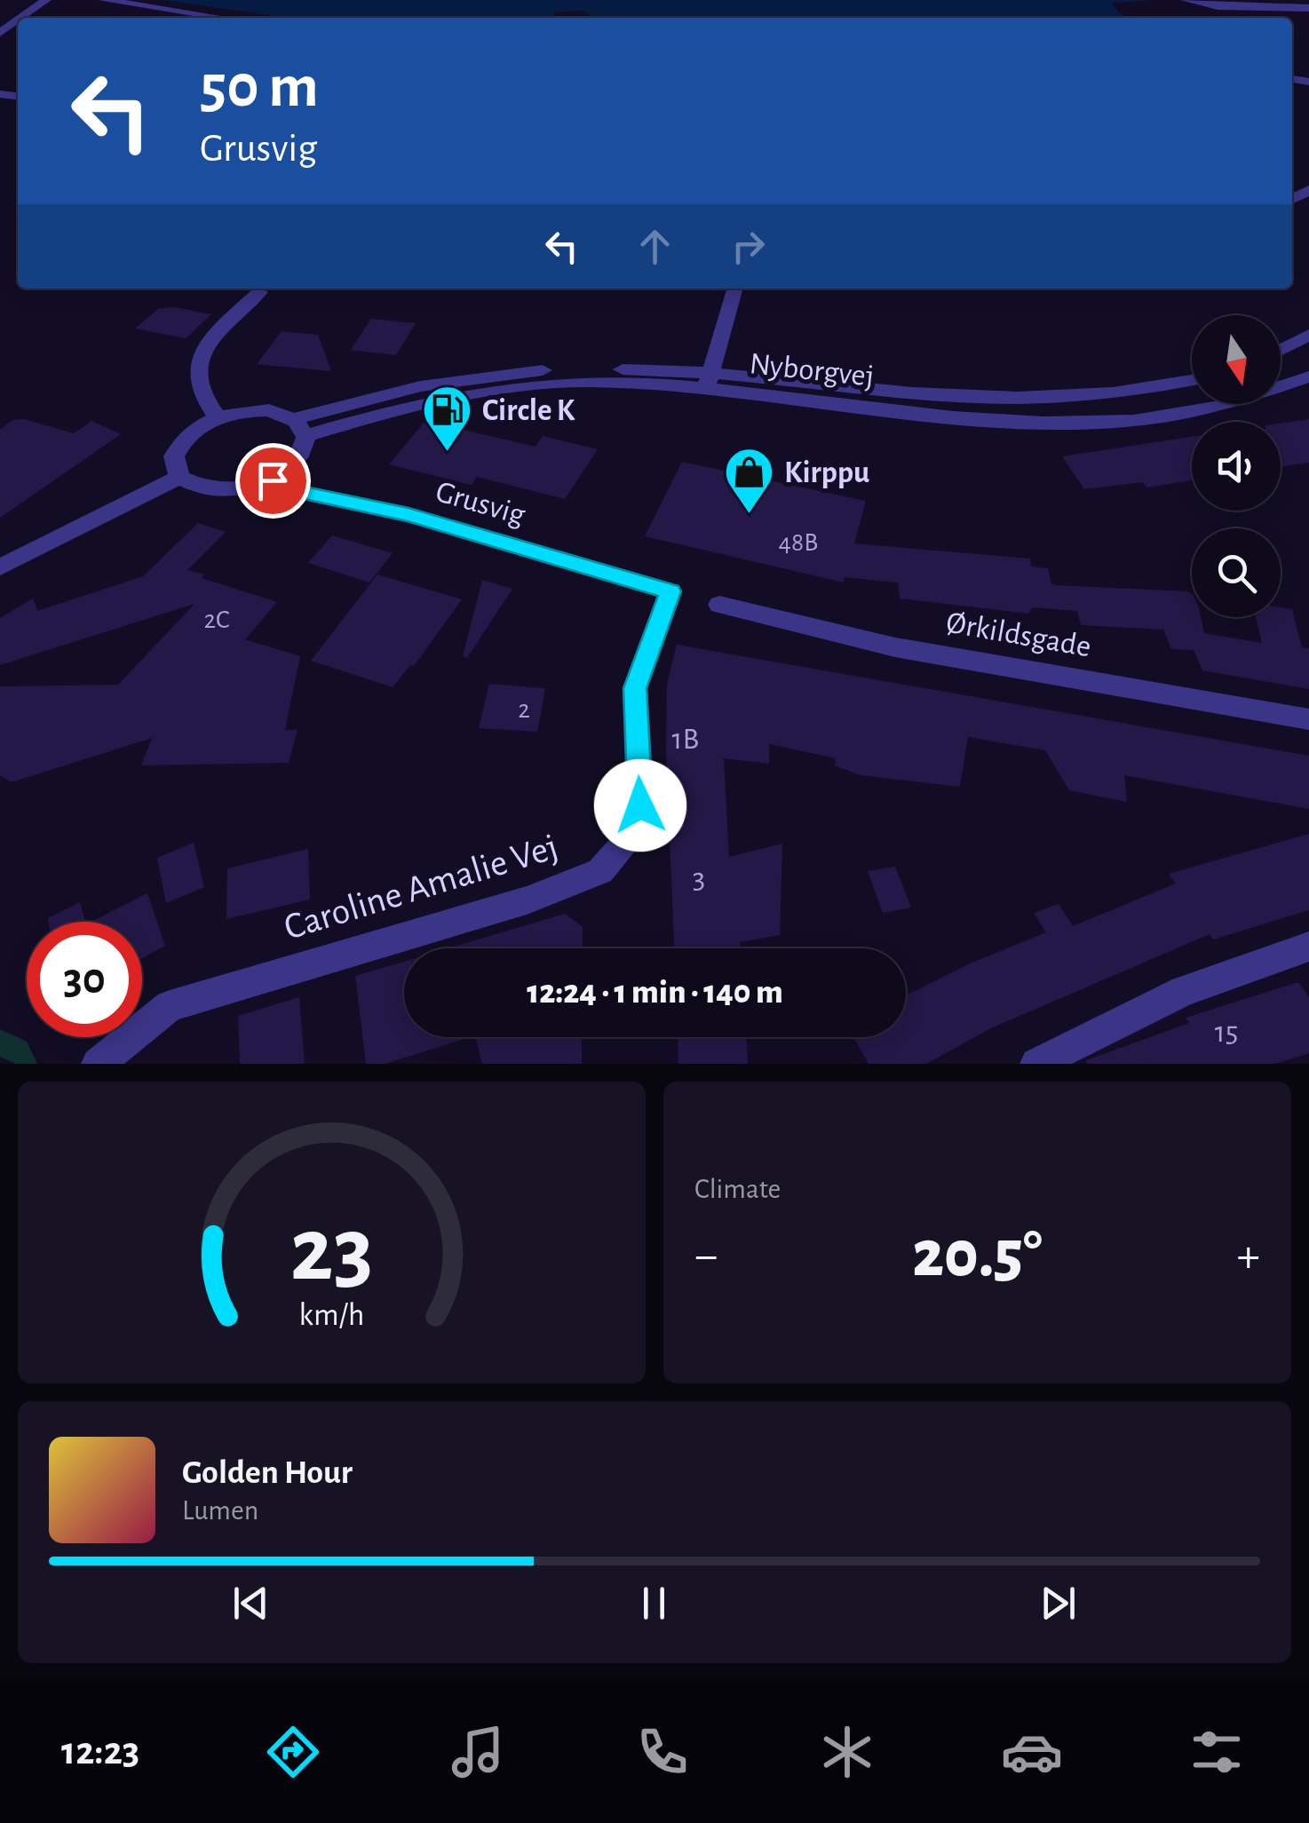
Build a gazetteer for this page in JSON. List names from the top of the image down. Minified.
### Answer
{"streets":{"street":["Nyborgvej","Grusvig","Ørkildsgade","Caroline Amalie Vej"]},"crossings":[["Nyborgvej","Grusvig"],["Grusvig","Caroline Amalie Vej"]],"places":{"fuel station":["Circle K"],"shop":["Kirppu"]},"house_numbers":["48B","2C","2","1B","3","15"],"north":"bottom","page":{"turn":["50 m","Grusvig"],"limit":"30","trip":"12:24 · 1 min · 140 m","tile":"Climate","heat":["−","20.5°","+"],"song":["Golden Hour","Lumen"],"tabs":"12:23","gauge":["23","km/h"]}}
